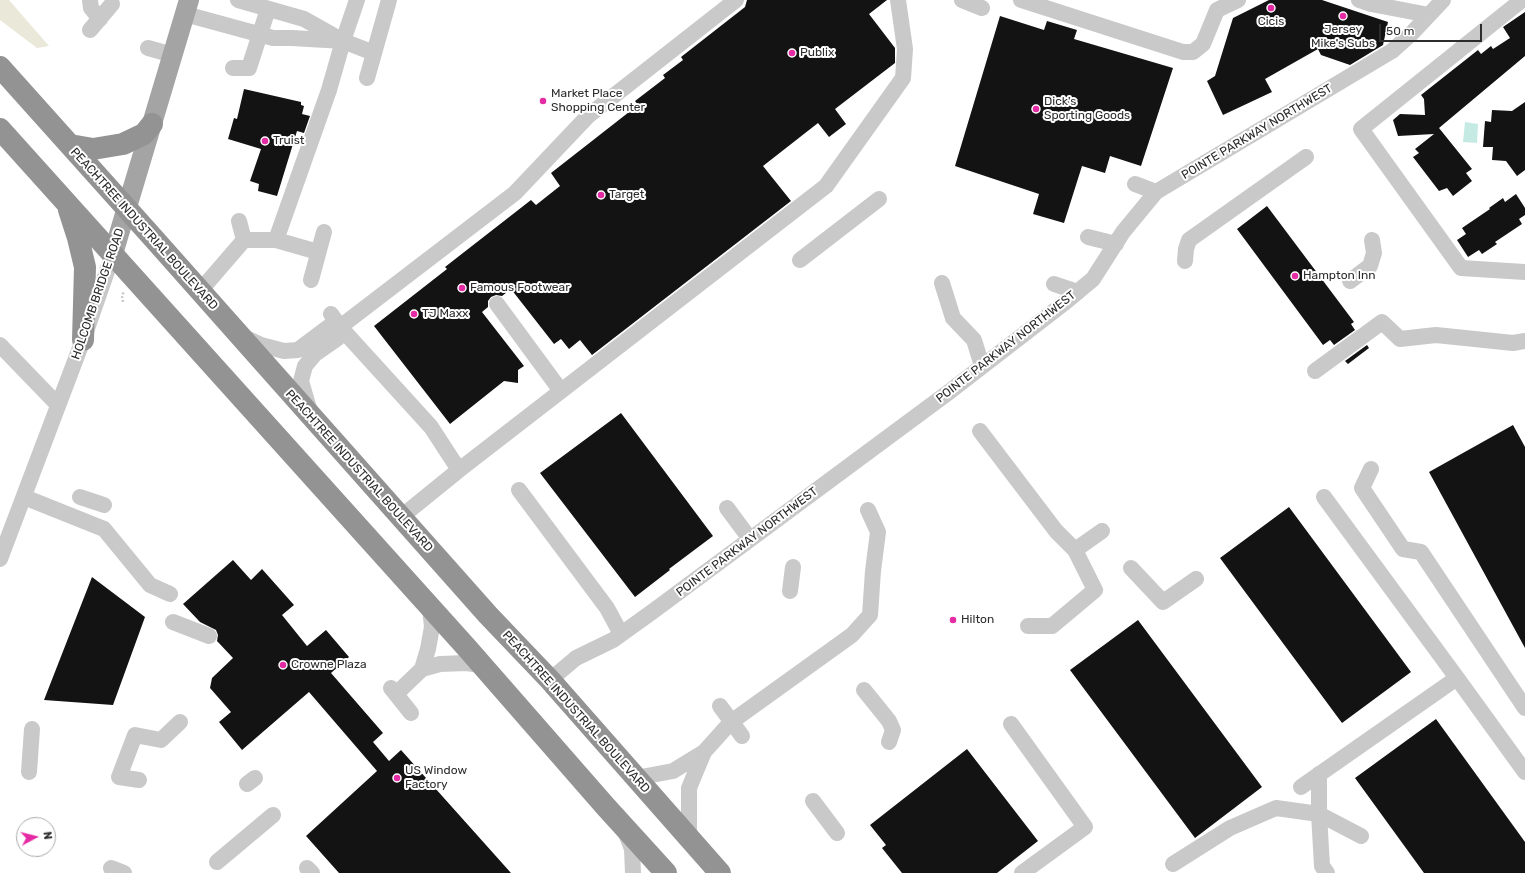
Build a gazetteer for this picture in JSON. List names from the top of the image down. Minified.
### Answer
{"streets":{"highway":["PEACHTREE INDUSTRIAL BOULEVARD"],"main road":["HOLCOMB BRIDGE ROAD"],"street":["POINTE PARKWAY NORTHWEST"]},"crossings":[["POINTE PARKWAY NORTHWEST","PEACHTREE INDUSTRIAL BOULEVARD"],["PEACHTREE INDUSTRIAL BOULEVARD","HOLCOMB BRIDGE ROAD"]],"places":["Cicis","Jersey Mike's Subs","Publix","Market Place Shopping Center","Dick's Sporting Goods","Truist","Target","Hampton Inn","Famous Footwear","TJ Maxx","Hilton","Crowne Plaza","US Window Factory"],"scale_bar":"50 m","north":"right"}
